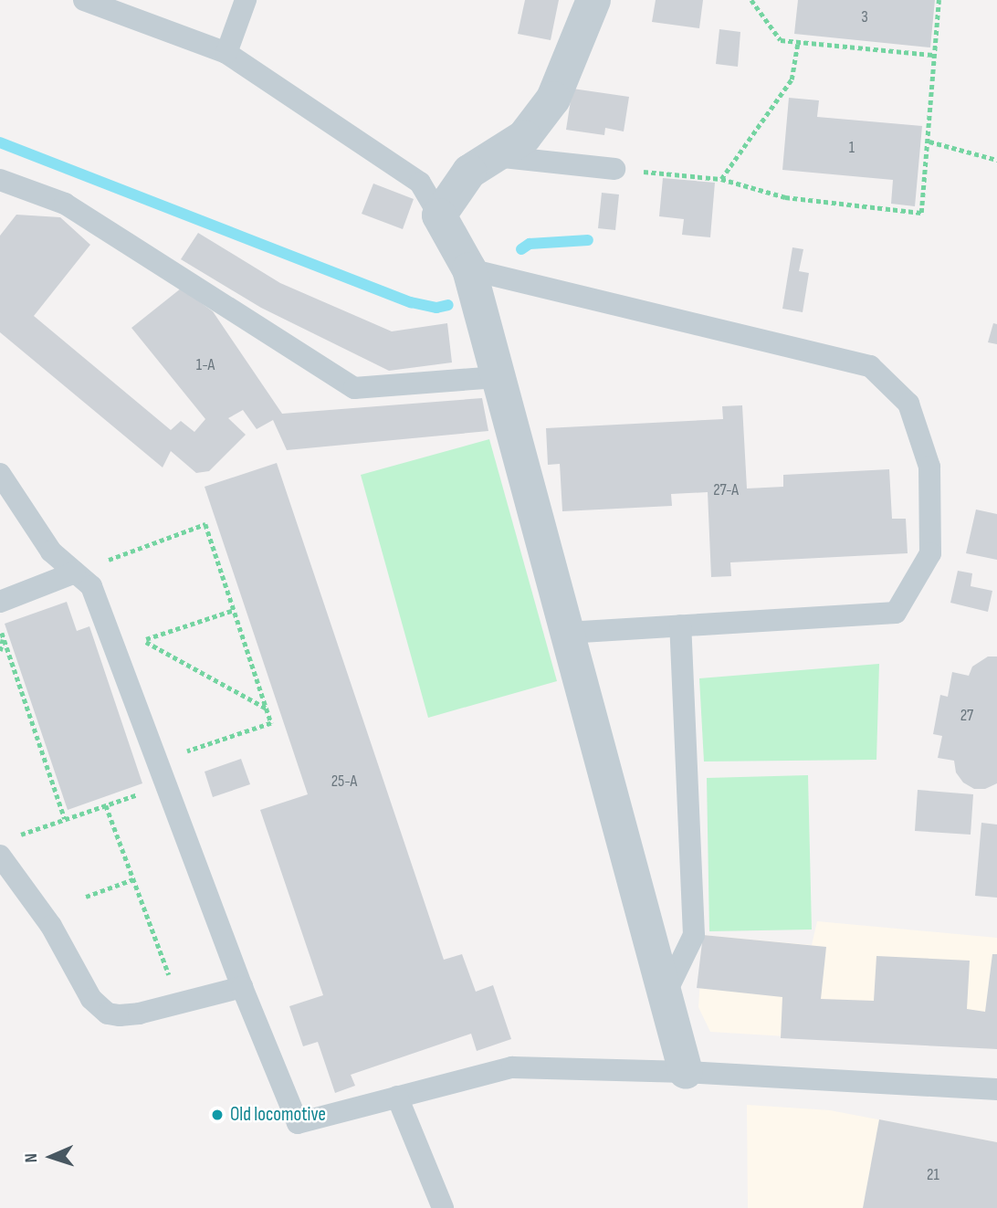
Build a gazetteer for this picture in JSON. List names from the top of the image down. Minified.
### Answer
{"places":["Old locomotive"],"house_numbers":["3","1","1-А","27-А","27","25-А","21"],"north":"left"}
